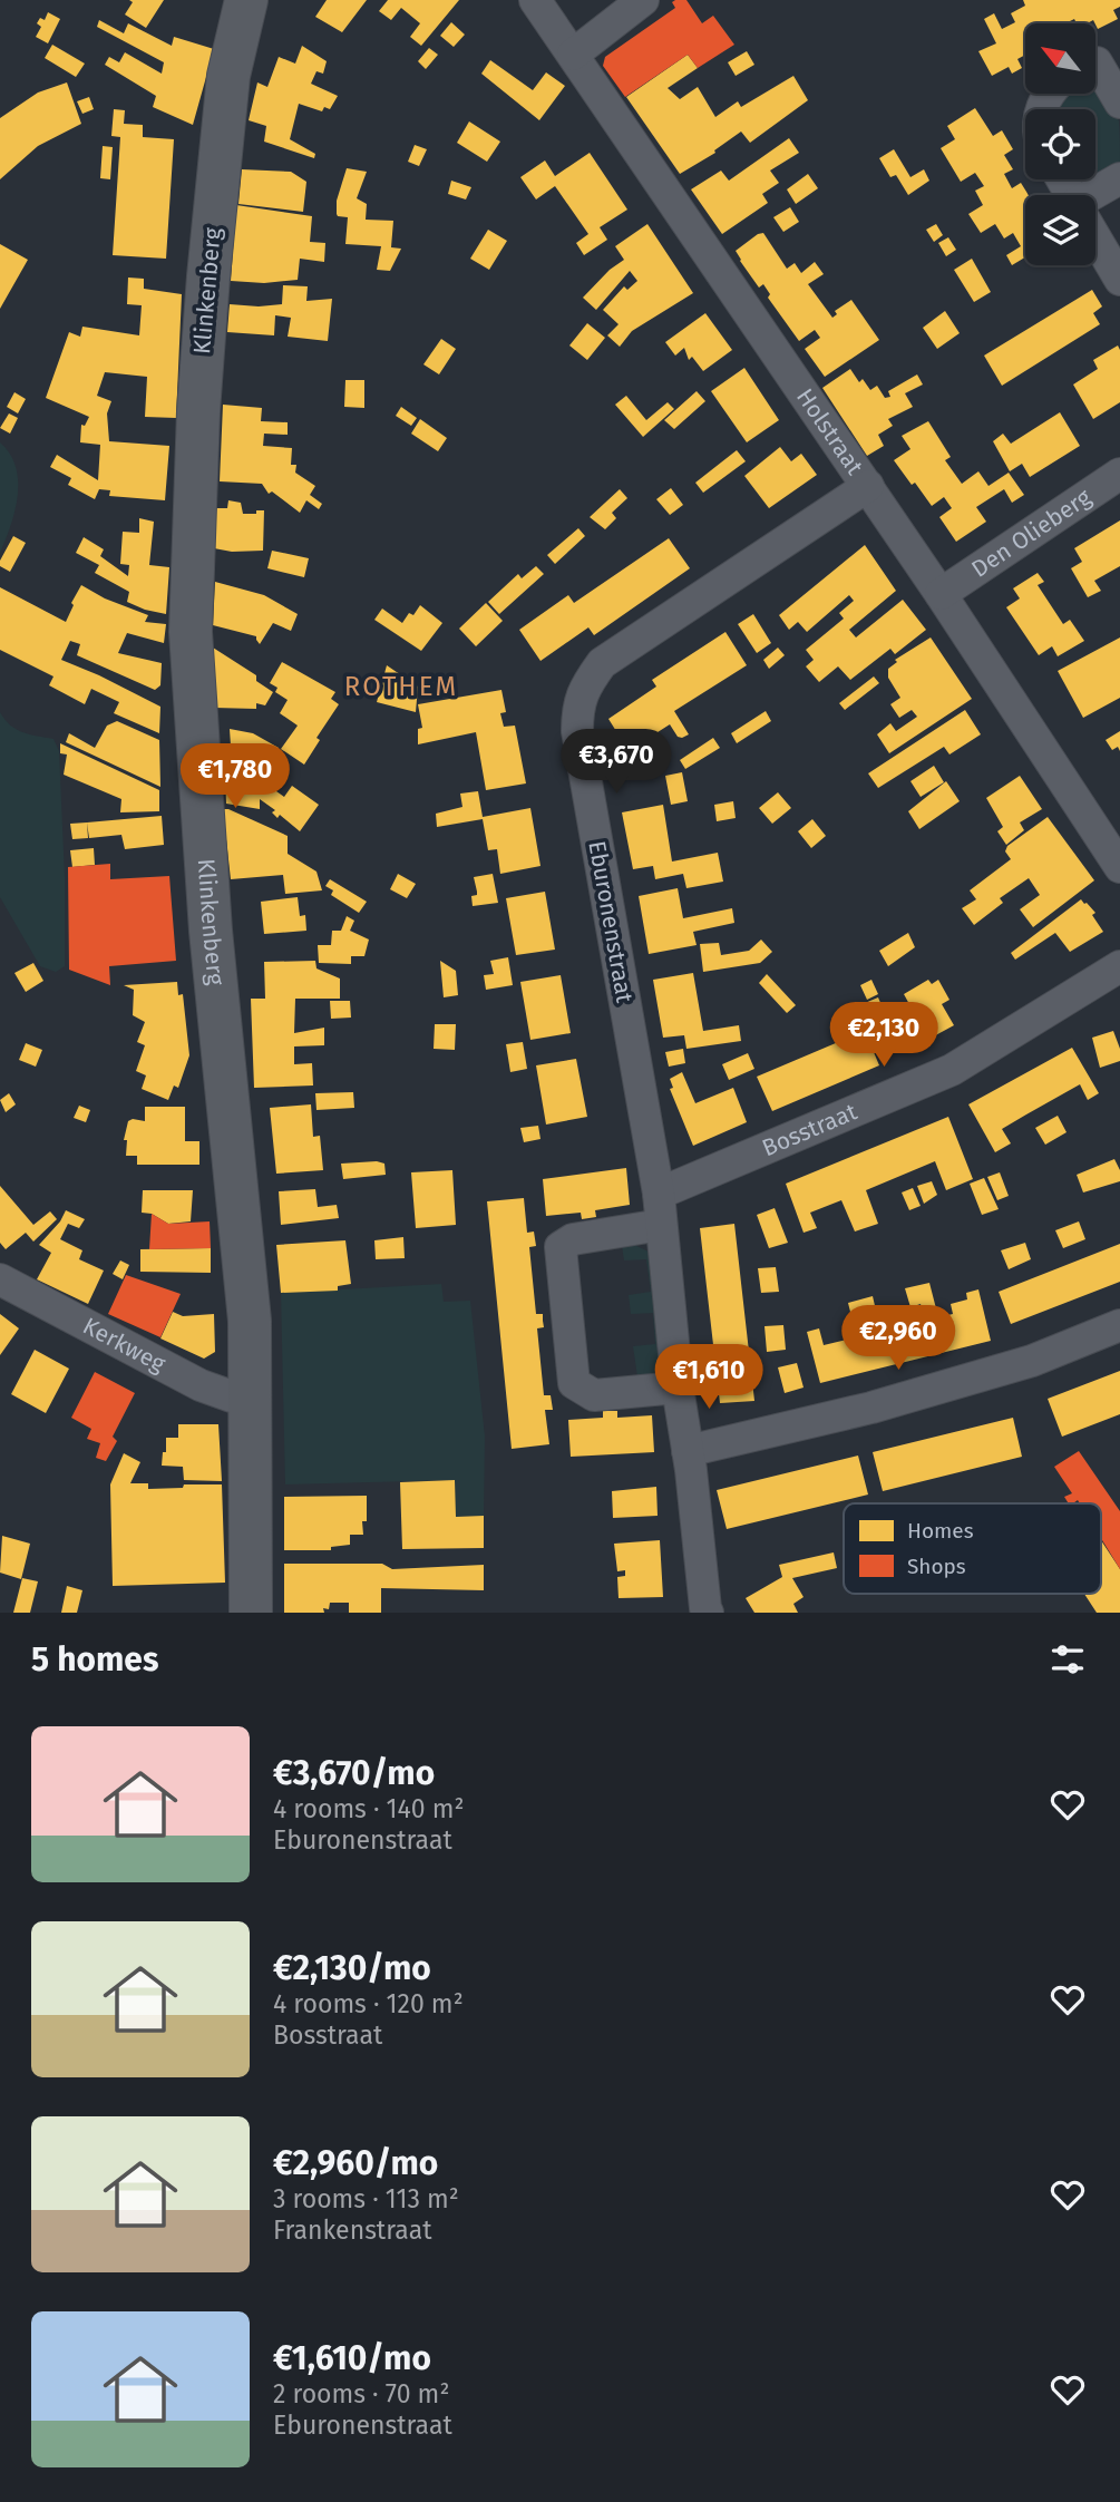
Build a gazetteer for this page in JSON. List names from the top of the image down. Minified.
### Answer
{"streets":{"street":["Klinkenberg","Holstraat","Den Olieberg","Eburonenstraat","Bosstraat","Kerkweg"]},"crossings":[["Klinkenberg","Kerkweg"],["Holstraat","Den Olieberg"],["Holstraat","Eburonenstraat"],["Eburonenstraat","Bosstraat"]],"districts":["ROTHEM"],"legend":["Homes","Shops"],"north":"top left","page":{"price":["€3,670","€1,780","€2,130","€2,960","€1,610"],"heading":"5 homes","list":[{"name":"€3,670/mo","note":"4 rooms · 140 m² · Eburonenstraat"},{"name":"€2,130/mo","note":"4 rooms · 120 m² · Bosstraat"},{"name":"€2,960/mo","note":"3 rooms · 113 m² · Frankenstraat"},{"name":"€1,610/mo","note":"2 rooms · 70 m² · Eburonenstraat"}]}}
